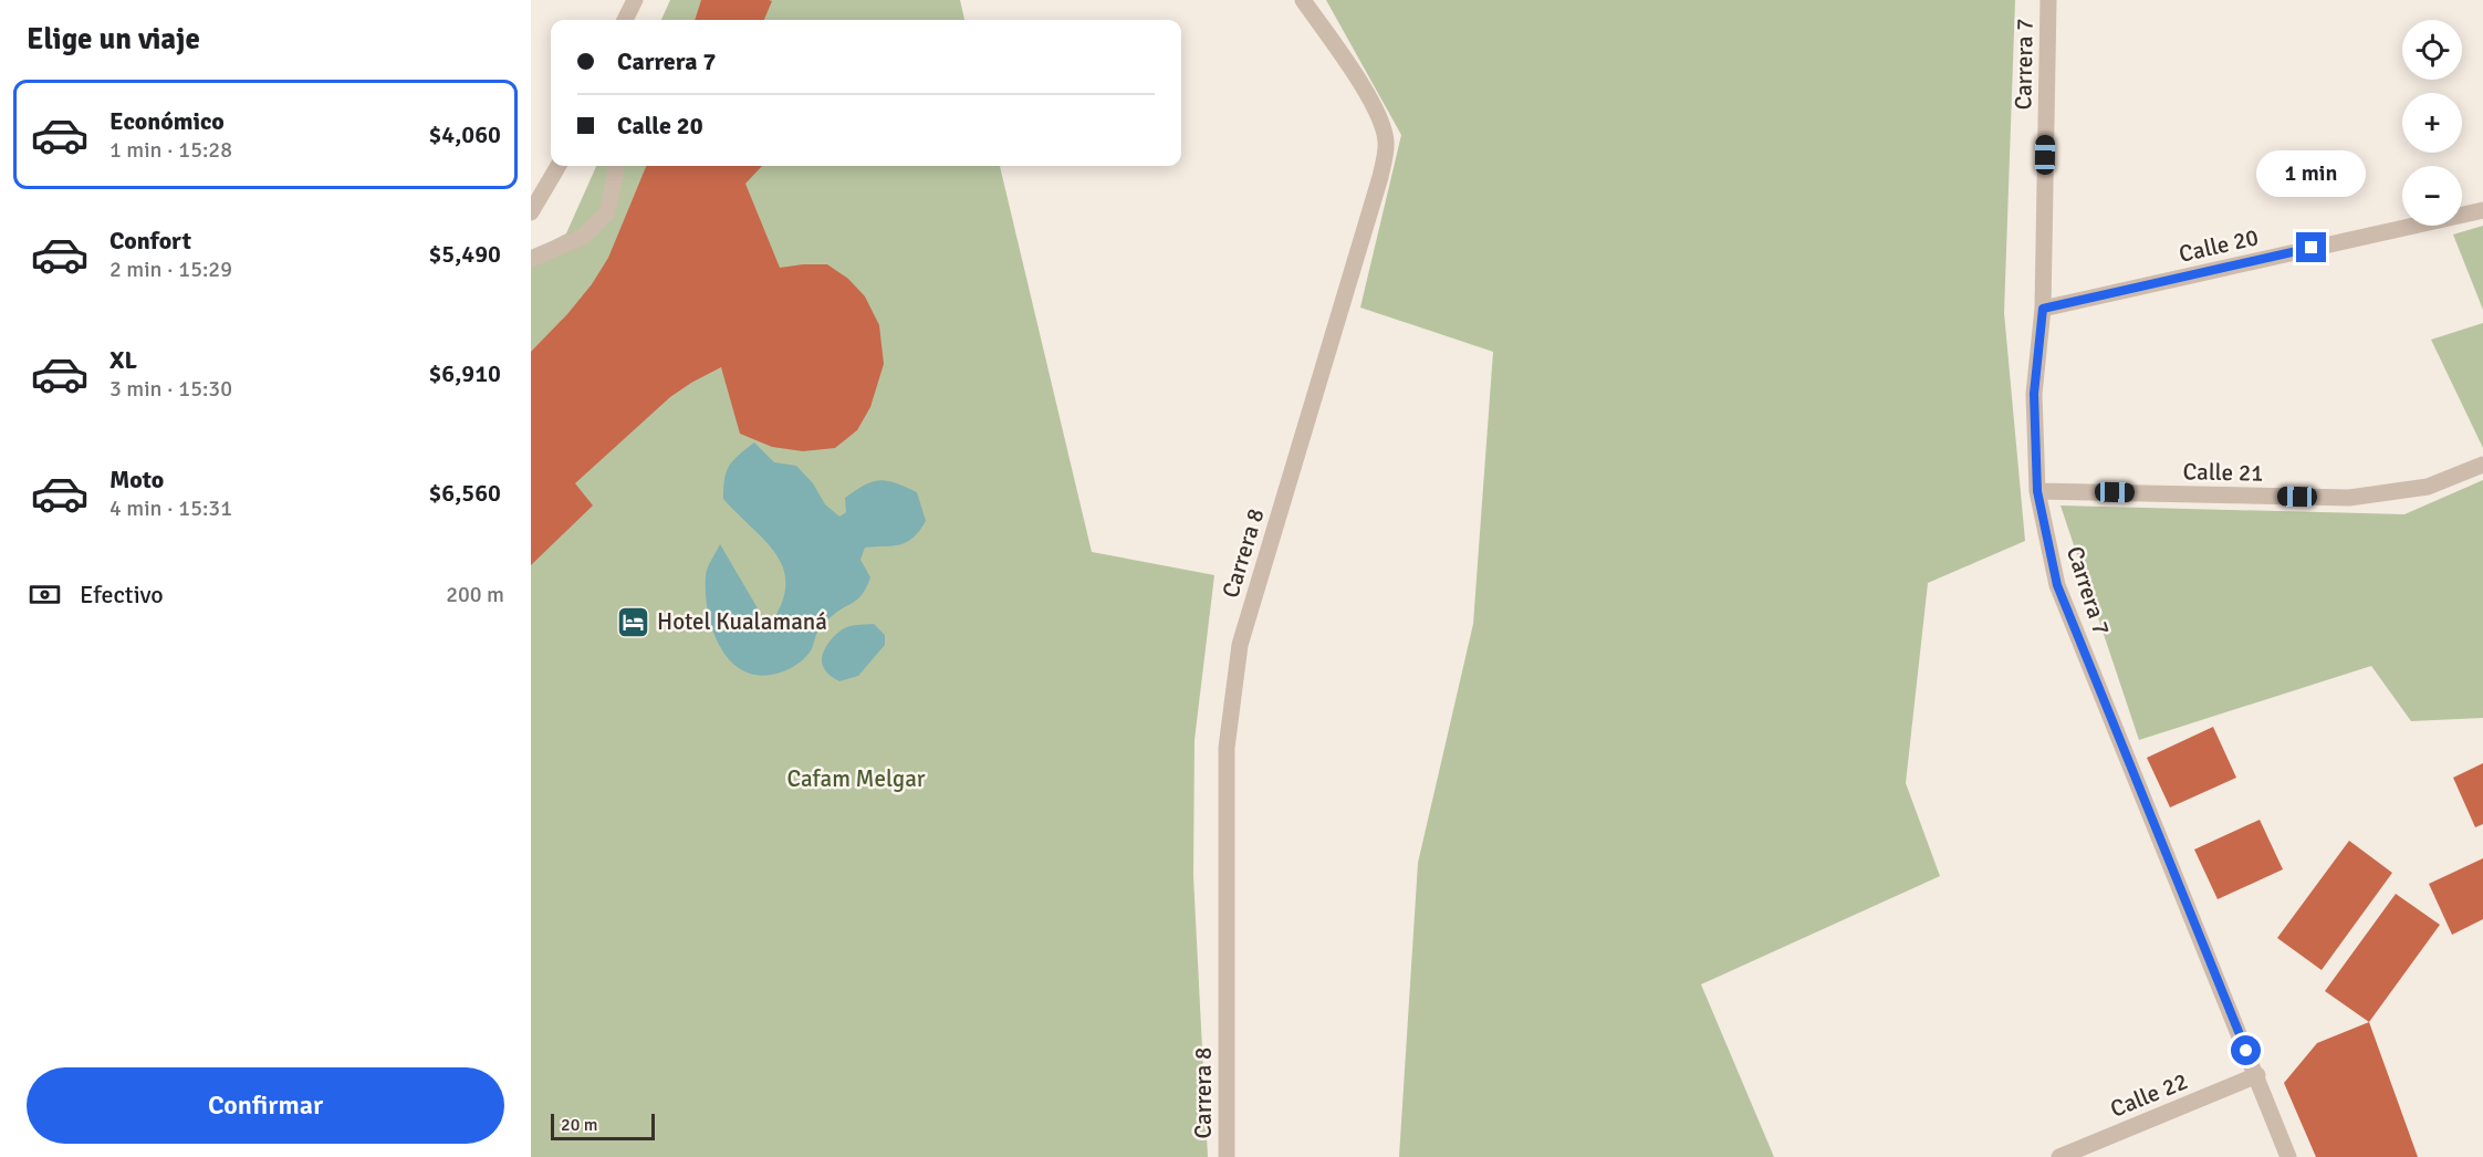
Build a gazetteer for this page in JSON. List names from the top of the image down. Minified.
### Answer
{"streets":{"street":["Carrera 7","Calle 20","Calle 21","Carrera 8","Calle 22"]},"crossings":[["Carrera 7","Calle 20"],["Carrera 7","Calle 21"],["Carrera 7","Calle 22"]],"parks":["Cafam Melgar"],"places":{"hotel":["Hotel Kualamaná"]},"scale_bar":"20 m","page":{"heading":"Elige un viaje","map_buttons":["+","−"],"banner":["Carrera 7","Calle 20"],"list":[{"name":"Económico","note":"1 min · 15:28","value":"$4,060"},{"name":"Confort","note":"2 min · 15:29","value":"$5,490"},{"name":"XL","note":"3 min · 15:30","value":"$6,910"},{"name":"Moto","note":"4 min · 15:31","value":"$6,560"}],"bubble":"1 min","pay":["Efectivo","200 m"],"buttons":"Confirmar","scale":"20 m"}}
